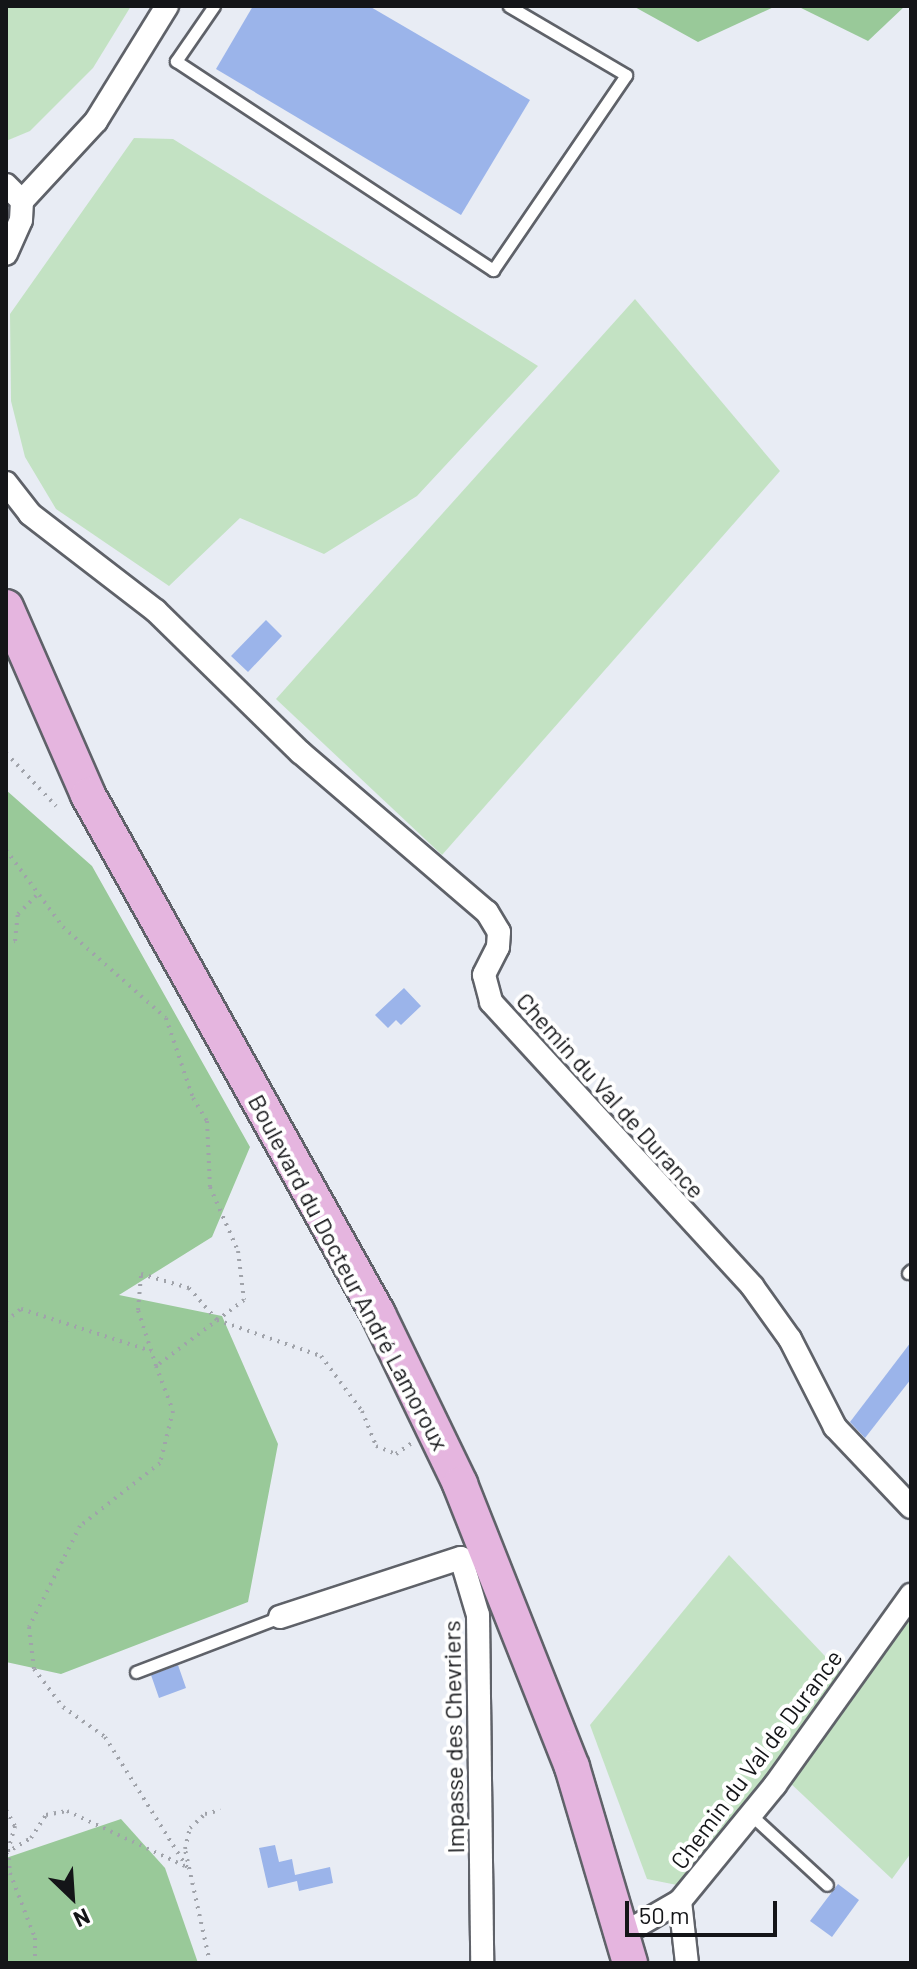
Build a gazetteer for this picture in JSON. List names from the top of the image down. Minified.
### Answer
{"streets":{"main road":["Boulevard du Docteur André Lamoroux"],"street":["Chemin du Val de Durance","Impasse des Chevriers"]},"crossings":[["Chemin du Val de Durance","Boulevard du Docteur André Lamoroux"]],"scale_bar":"50 m","north":"bottom right"}
